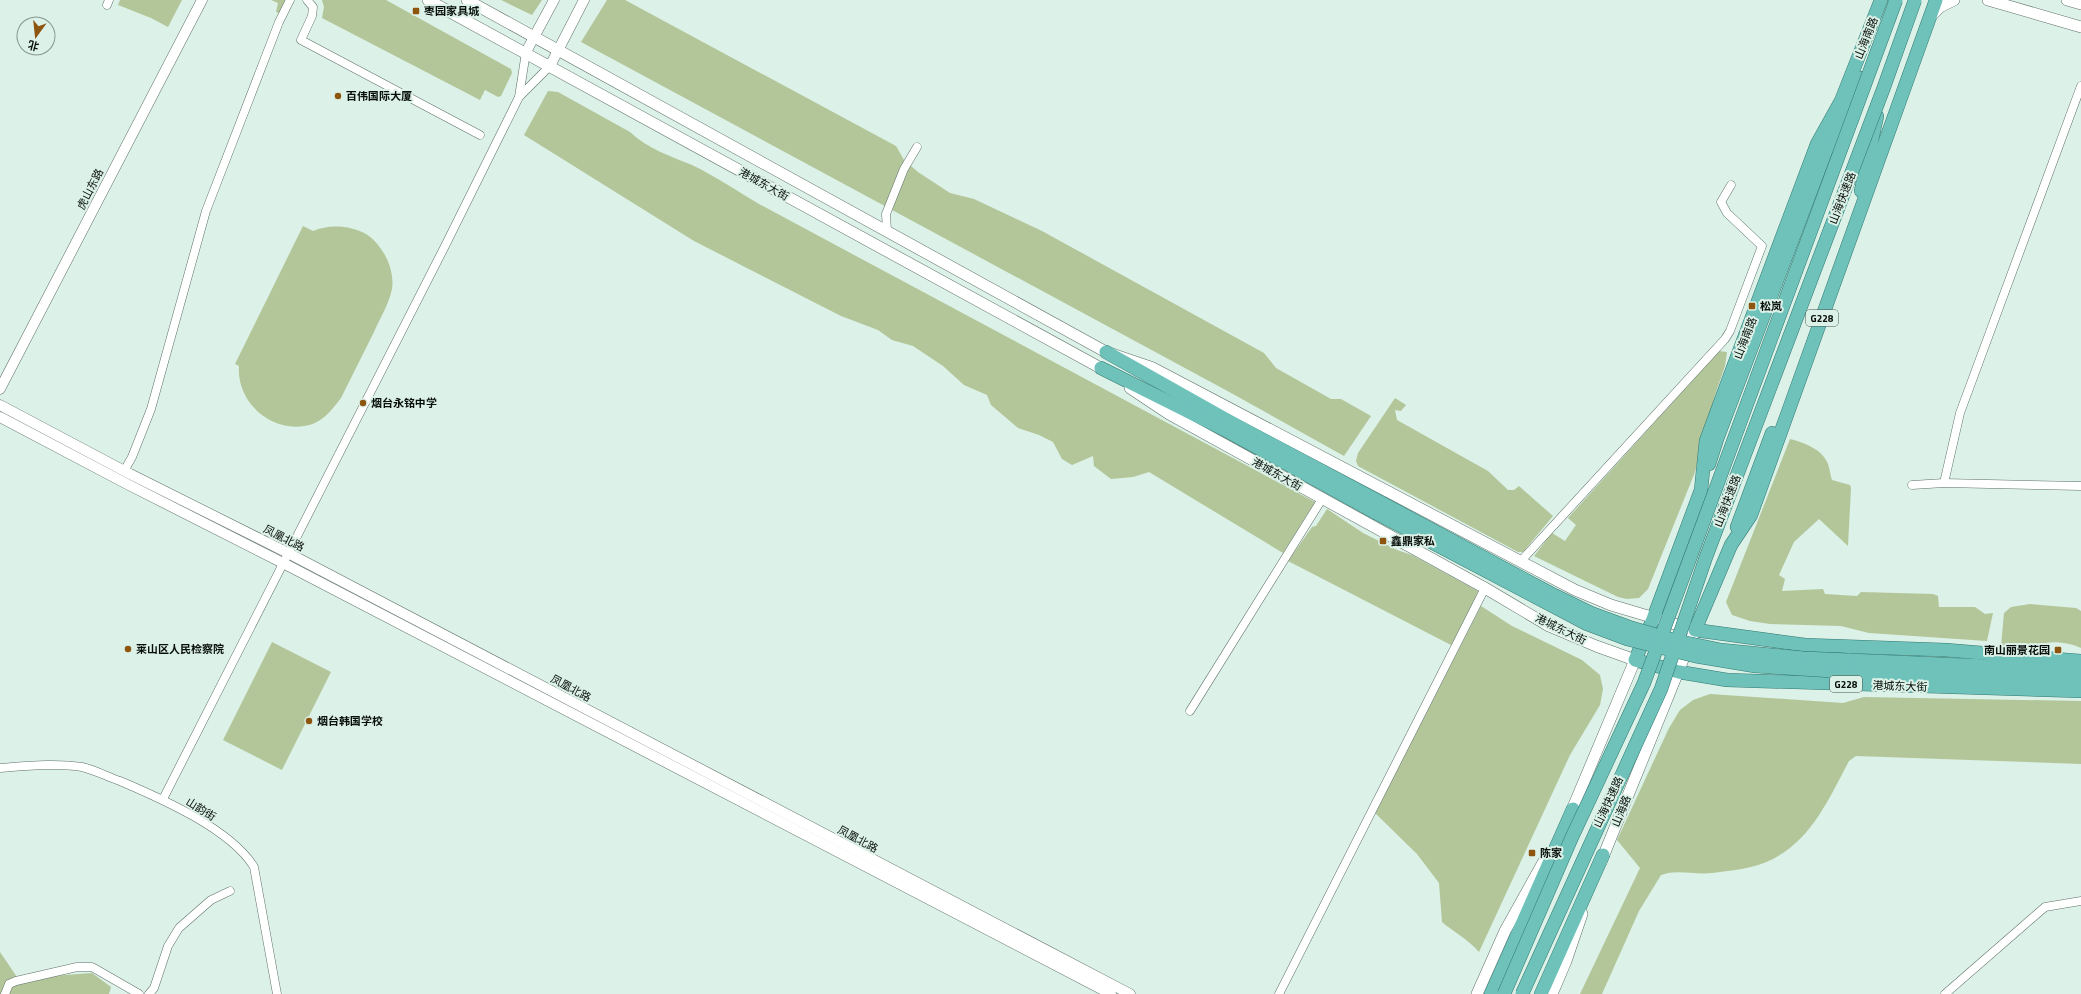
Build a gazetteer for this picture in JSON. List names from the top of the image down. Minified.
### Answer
{"streets":{"highway":["山海南路","港城东大街","山海快速路","G228"],"main road":["山海路"],"street":["虎山东路","凤凰北路","山韵街"]},"crossings":[["山海南路","港城东大街"],["港城东大街","G228"],["港城东大街","山海路"],["G228","山海路"]],"places":{"transit":["枣园家具城","松岚","鑫鼎家私","南山丽景花园","陈家"],"other":["百伟国际大厦","烟台永铭中学","莱山区人民检察院","烟台韩国学校"]},"north":"bottom"}
